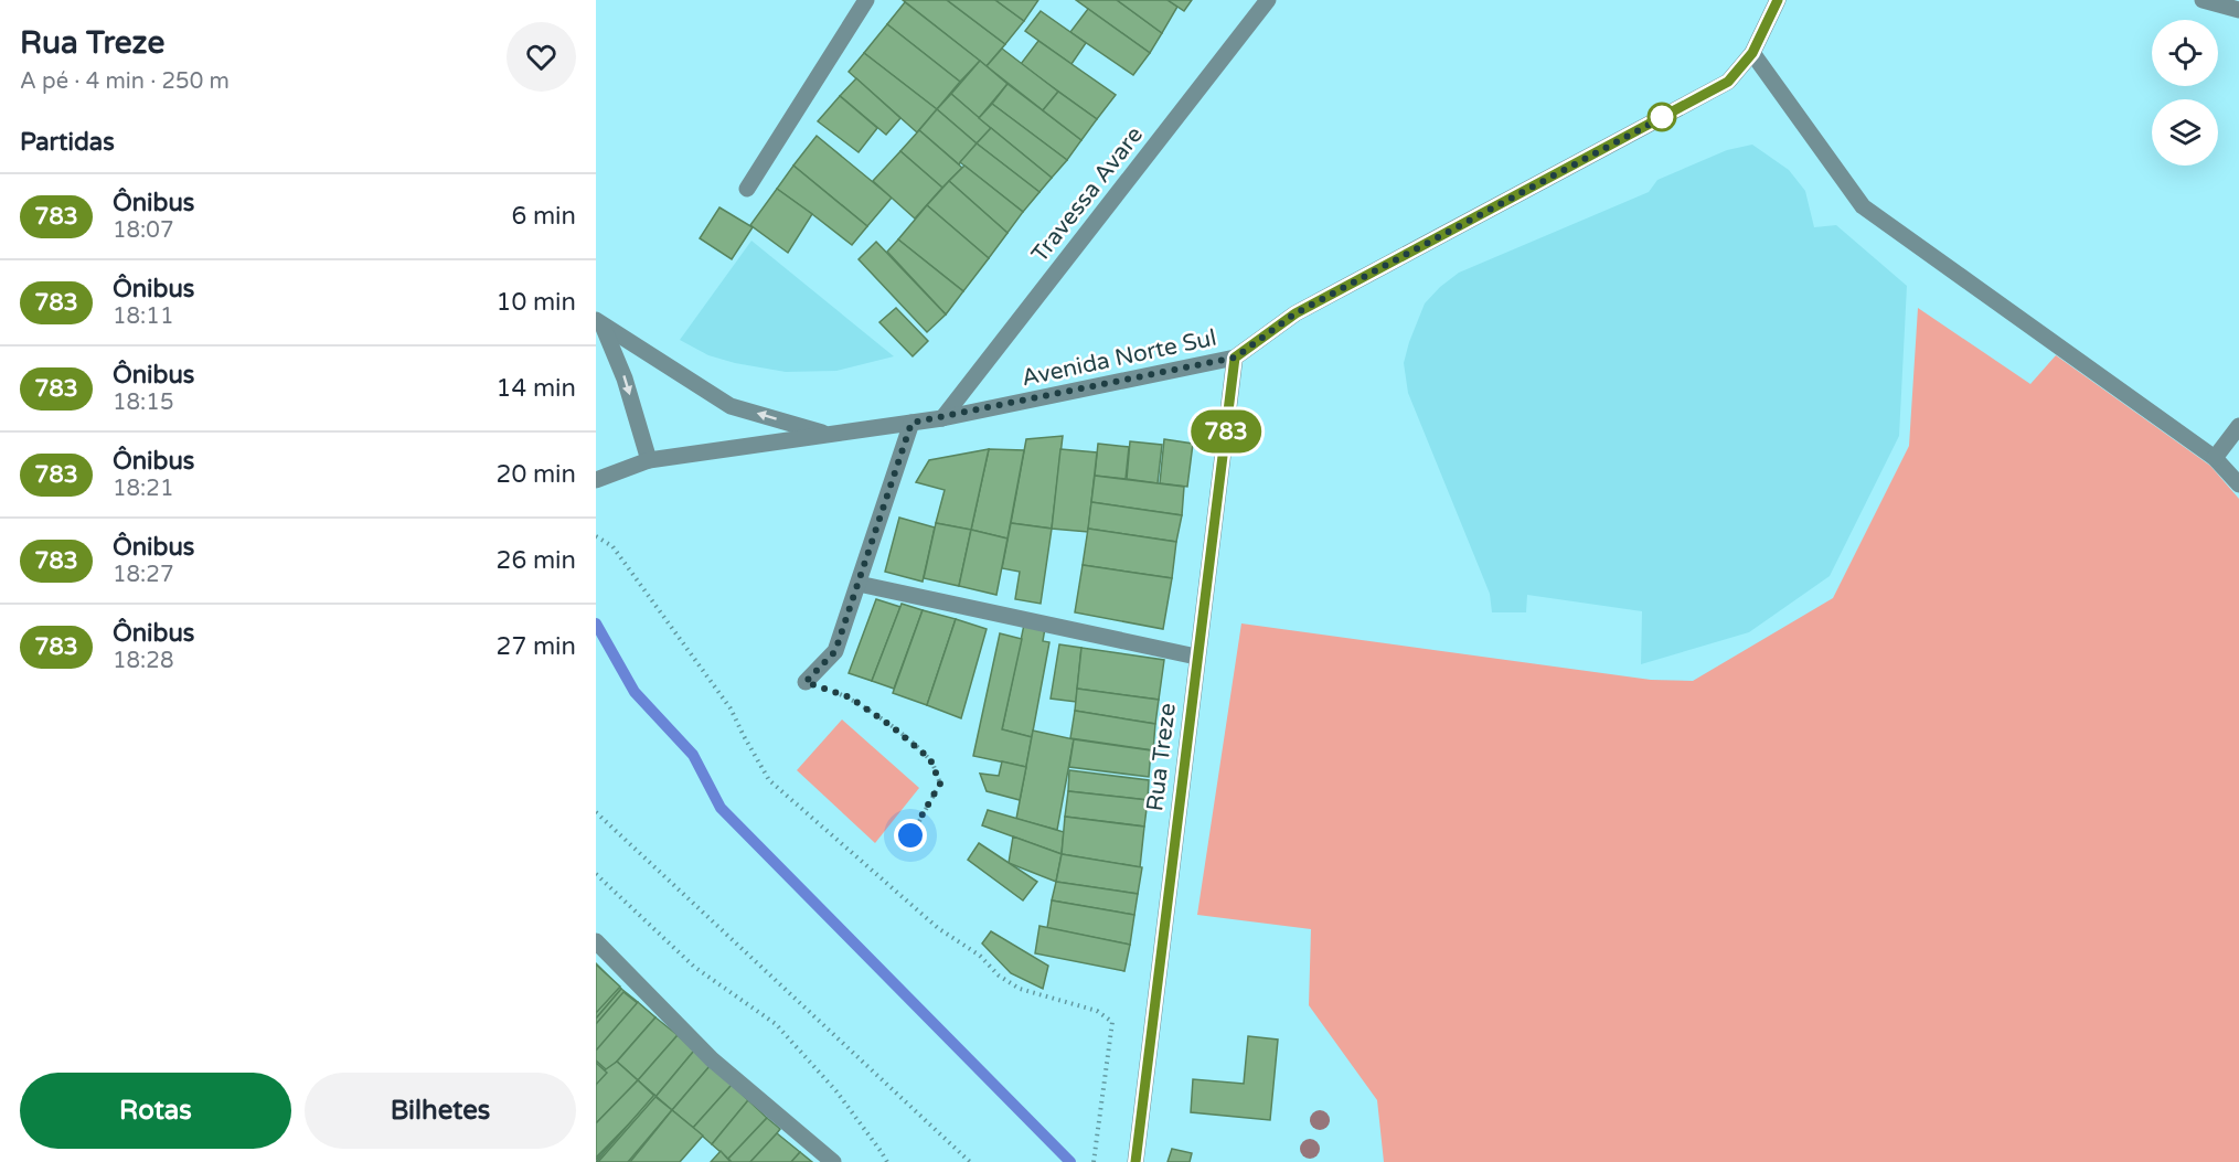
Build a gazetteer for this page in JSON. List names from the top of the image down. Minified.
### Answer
{"streets":{"street":["Travessa Avare","Avenida Norte Sul","Rua Treze"]},"crossings":[["Travessa Avare","Avenida Norte Sul"],["Avenida Norte Sul","Rua Treze"]],"lines":["bus line 783"],"page":{"heading":[["Rua Treze","A pé · 4 min · 250 m"],"Partidas"],"on_map":"783","list":[{"mark":"783","name":"Ônibus","note":"18:07","value":"6 min"},{"mark":"783","name":"Ônibus","note":"18:11","value":"10 min"},{"mark":"783","name":"Ônibus","note":"18:15","value":"14 min"},{"mark":"783","name":"Ônibus","note":"18:21","value":"20 min"},{"mark":"783","name":"Ônibus","note":"18:27","value":"26 min"},{"mark":"783","name":"Ônibus","note":"18:28","value":"27 min"}],"buttons":["Rotas","Bilhetes"]}}
